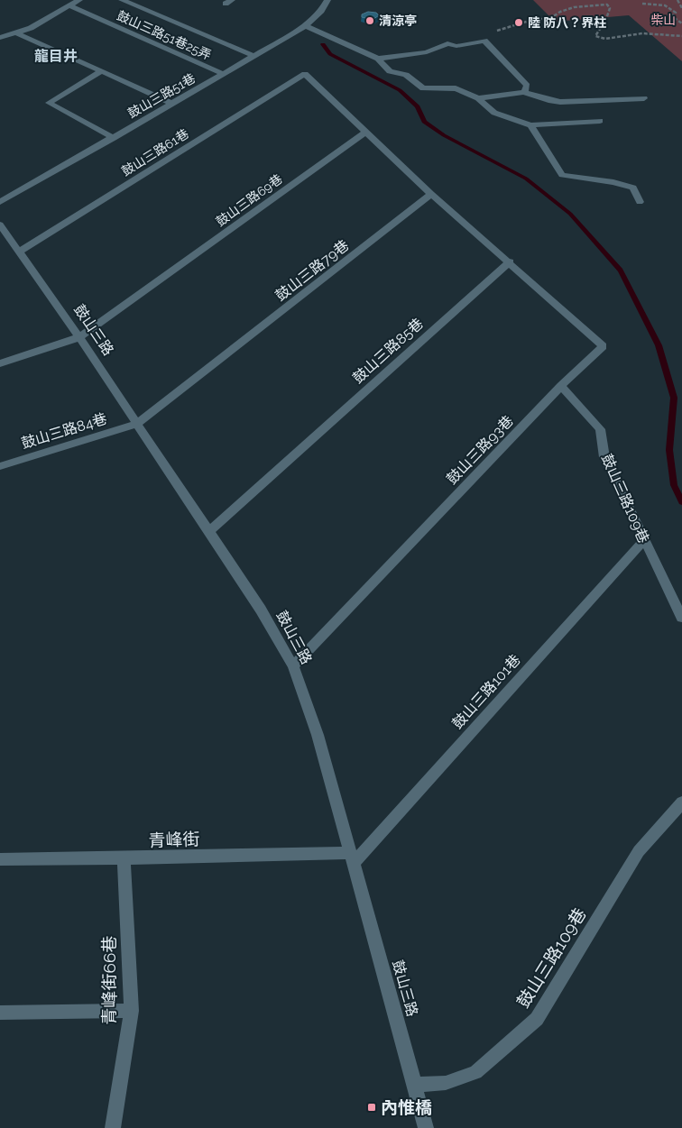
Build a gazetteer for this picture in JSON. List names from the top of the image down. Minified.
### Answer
{"streets":{"street":["鼓山三路51巷25弄","鼓山三路51巷","鼓山三路61巷","鼓山三路69巷","鼓山三路79巷","鼓山三路","鼓山三路85巷","鼓山三路84巷","鼓山三路93巷","鼓山三路109巷","鼓山三路101巷","青峰街","青峰街66巷"]},"crossings":[["鼓山三路51巷25弄","鼓山三路51巷"],["鼓山三路61巷","鼓山三路69巷"],["鼓山三路61巷","鼓山三路"],["鼓山三路69巷","鼓山三路"],["鼓山三路79巷","鼓山三路"],["鼓山三路79巷","鼓山三路84巷"],["鼓山三路","鼓山三路85巷"],["鼓山三路","鼓山三路84巷"],["鼓山三路","鼓山三路93巷"],["鼓山三路","鼓山三路109巷"],["鼓山三路","鼓山三路101巷"],["鼓山三路","青峰街"],["鼓山三路85巷","鼓山三路93巷"],["鼓山三路93巷","鼓山三路109巷"],["鼓山三路109巷","鼓山三路101巷"],["鼓山三路101巷","青峰街"],["青峰街","青峰街66巷"]],"districts":["龍目井"],"parks":["柴山"],"places":{"other":["清涼亭","陸 防八？界柱"],"transit":["內惟橋"]}}
